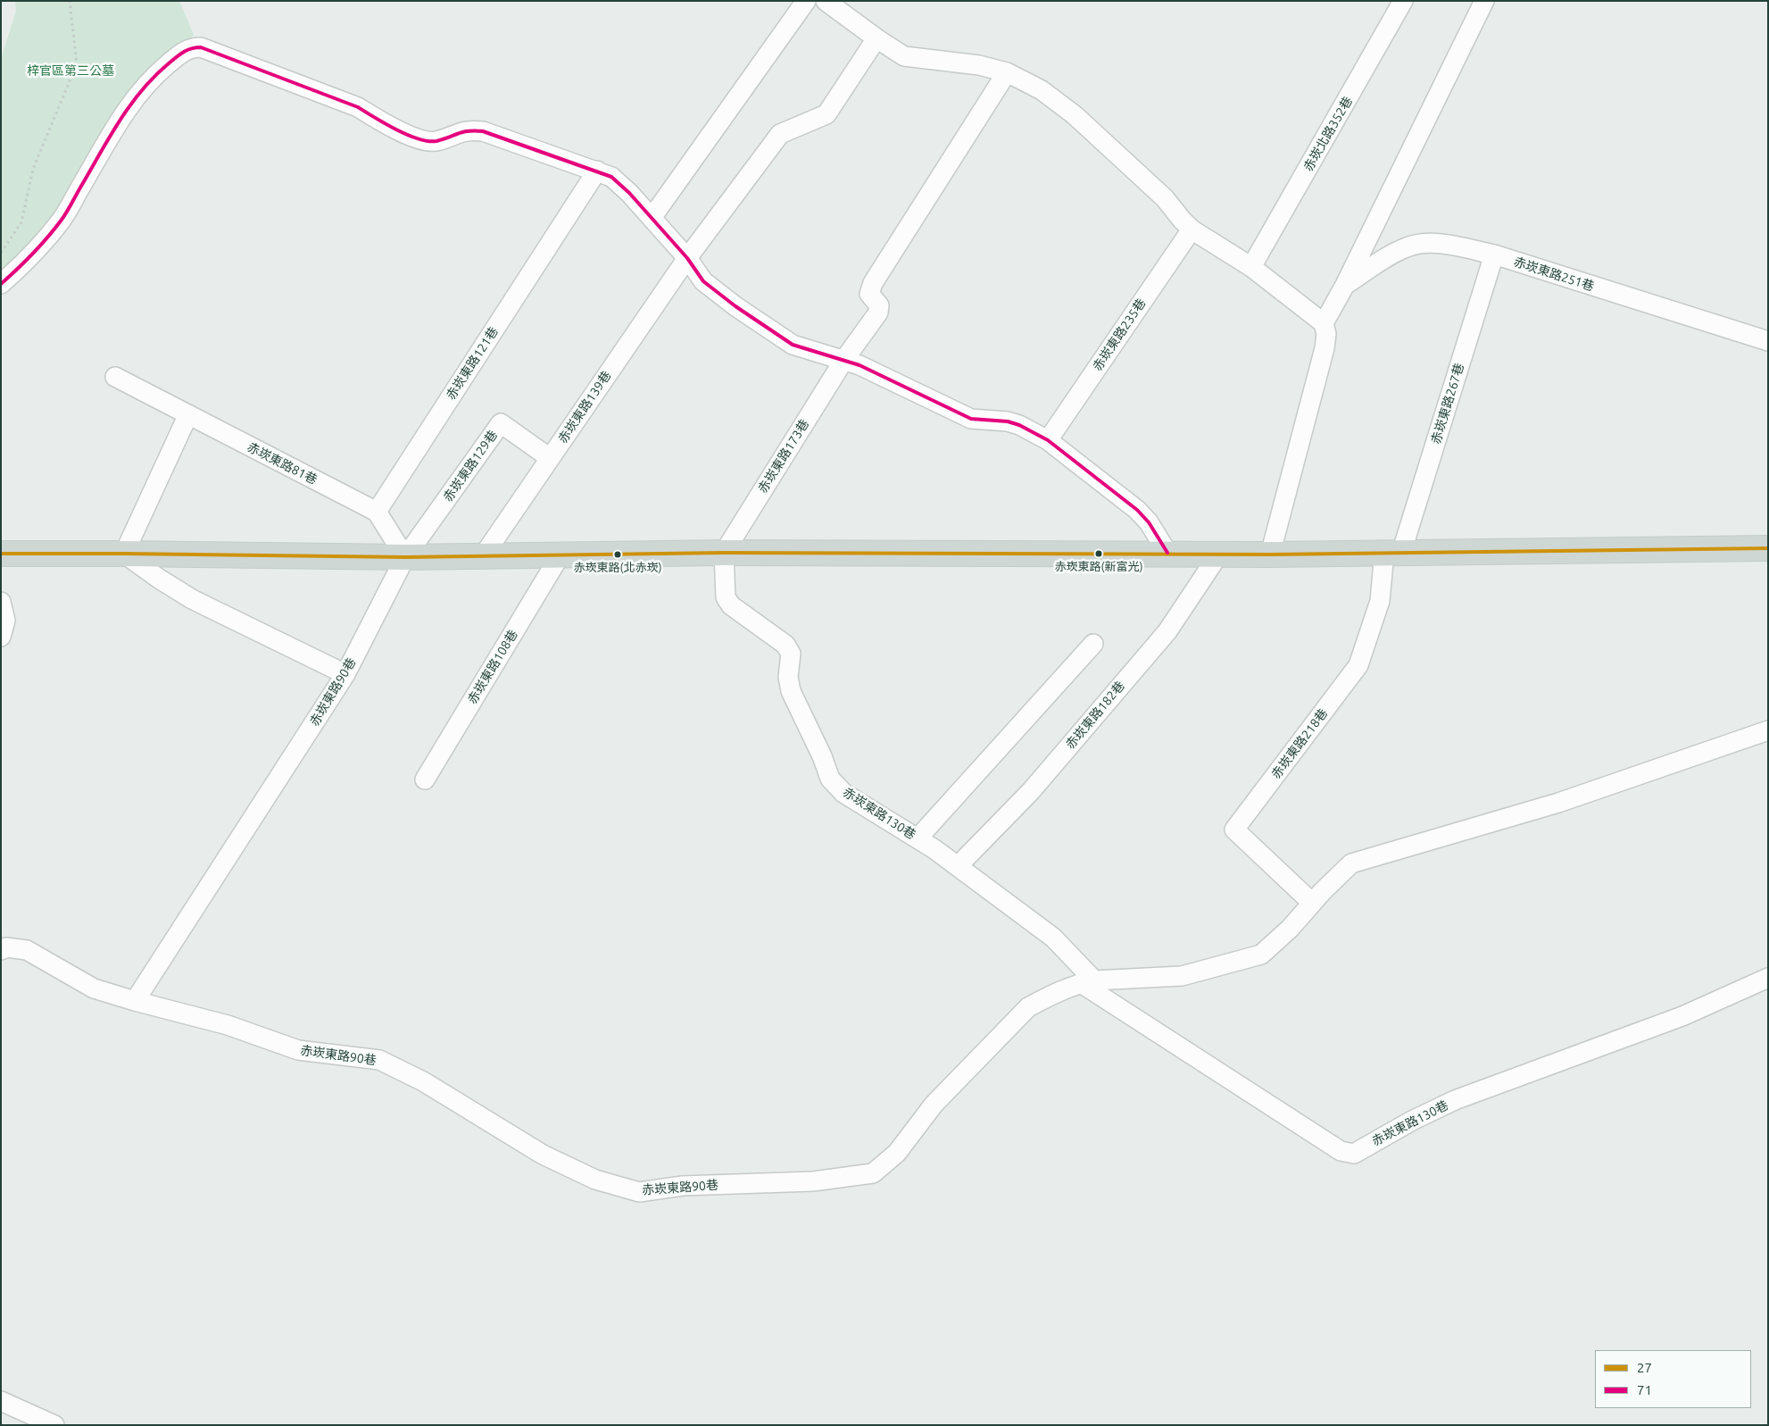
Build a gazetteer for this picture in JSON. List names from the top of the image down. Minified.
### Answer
{"streets":{"street":["赤崁北路352巷","赤崁東路251巷","赤崁東路235巷","赤崁東路121巷","赤崁東路267巷","赤崁東路139巷","赤崁東路173巷","赤崁東路81巷","赤崁東路129巷","赤崁東路108巷","赤崁東路90巷","赤崁東路182巷","赤崁東路218巷","赤崁東路130巷"]},"crossings":[["赤崁東路251巷","赤崁東路267巷"],["赤崁東路121巷","赤崁東路81巷"],["赤崁東路267巷","赤崁東路218巷"],["赤崁東路139巷","赤崁東路129巷"],["赤崁東路173巷","赤崁東路130巷"],["赤崁東路129巷","赤崁東路90巷"],["赤崁東路90巷","赤崁東路130巷"],["赤崁東路182巷","赤崁東路130巷"]],"parks":["梓官區第三公墓"],"places":["赤崁東路(新富光)","赤崁東路(北赤崁)"],"lines":["transit line 71","transit line 27"],"legend":["27","71"]}
